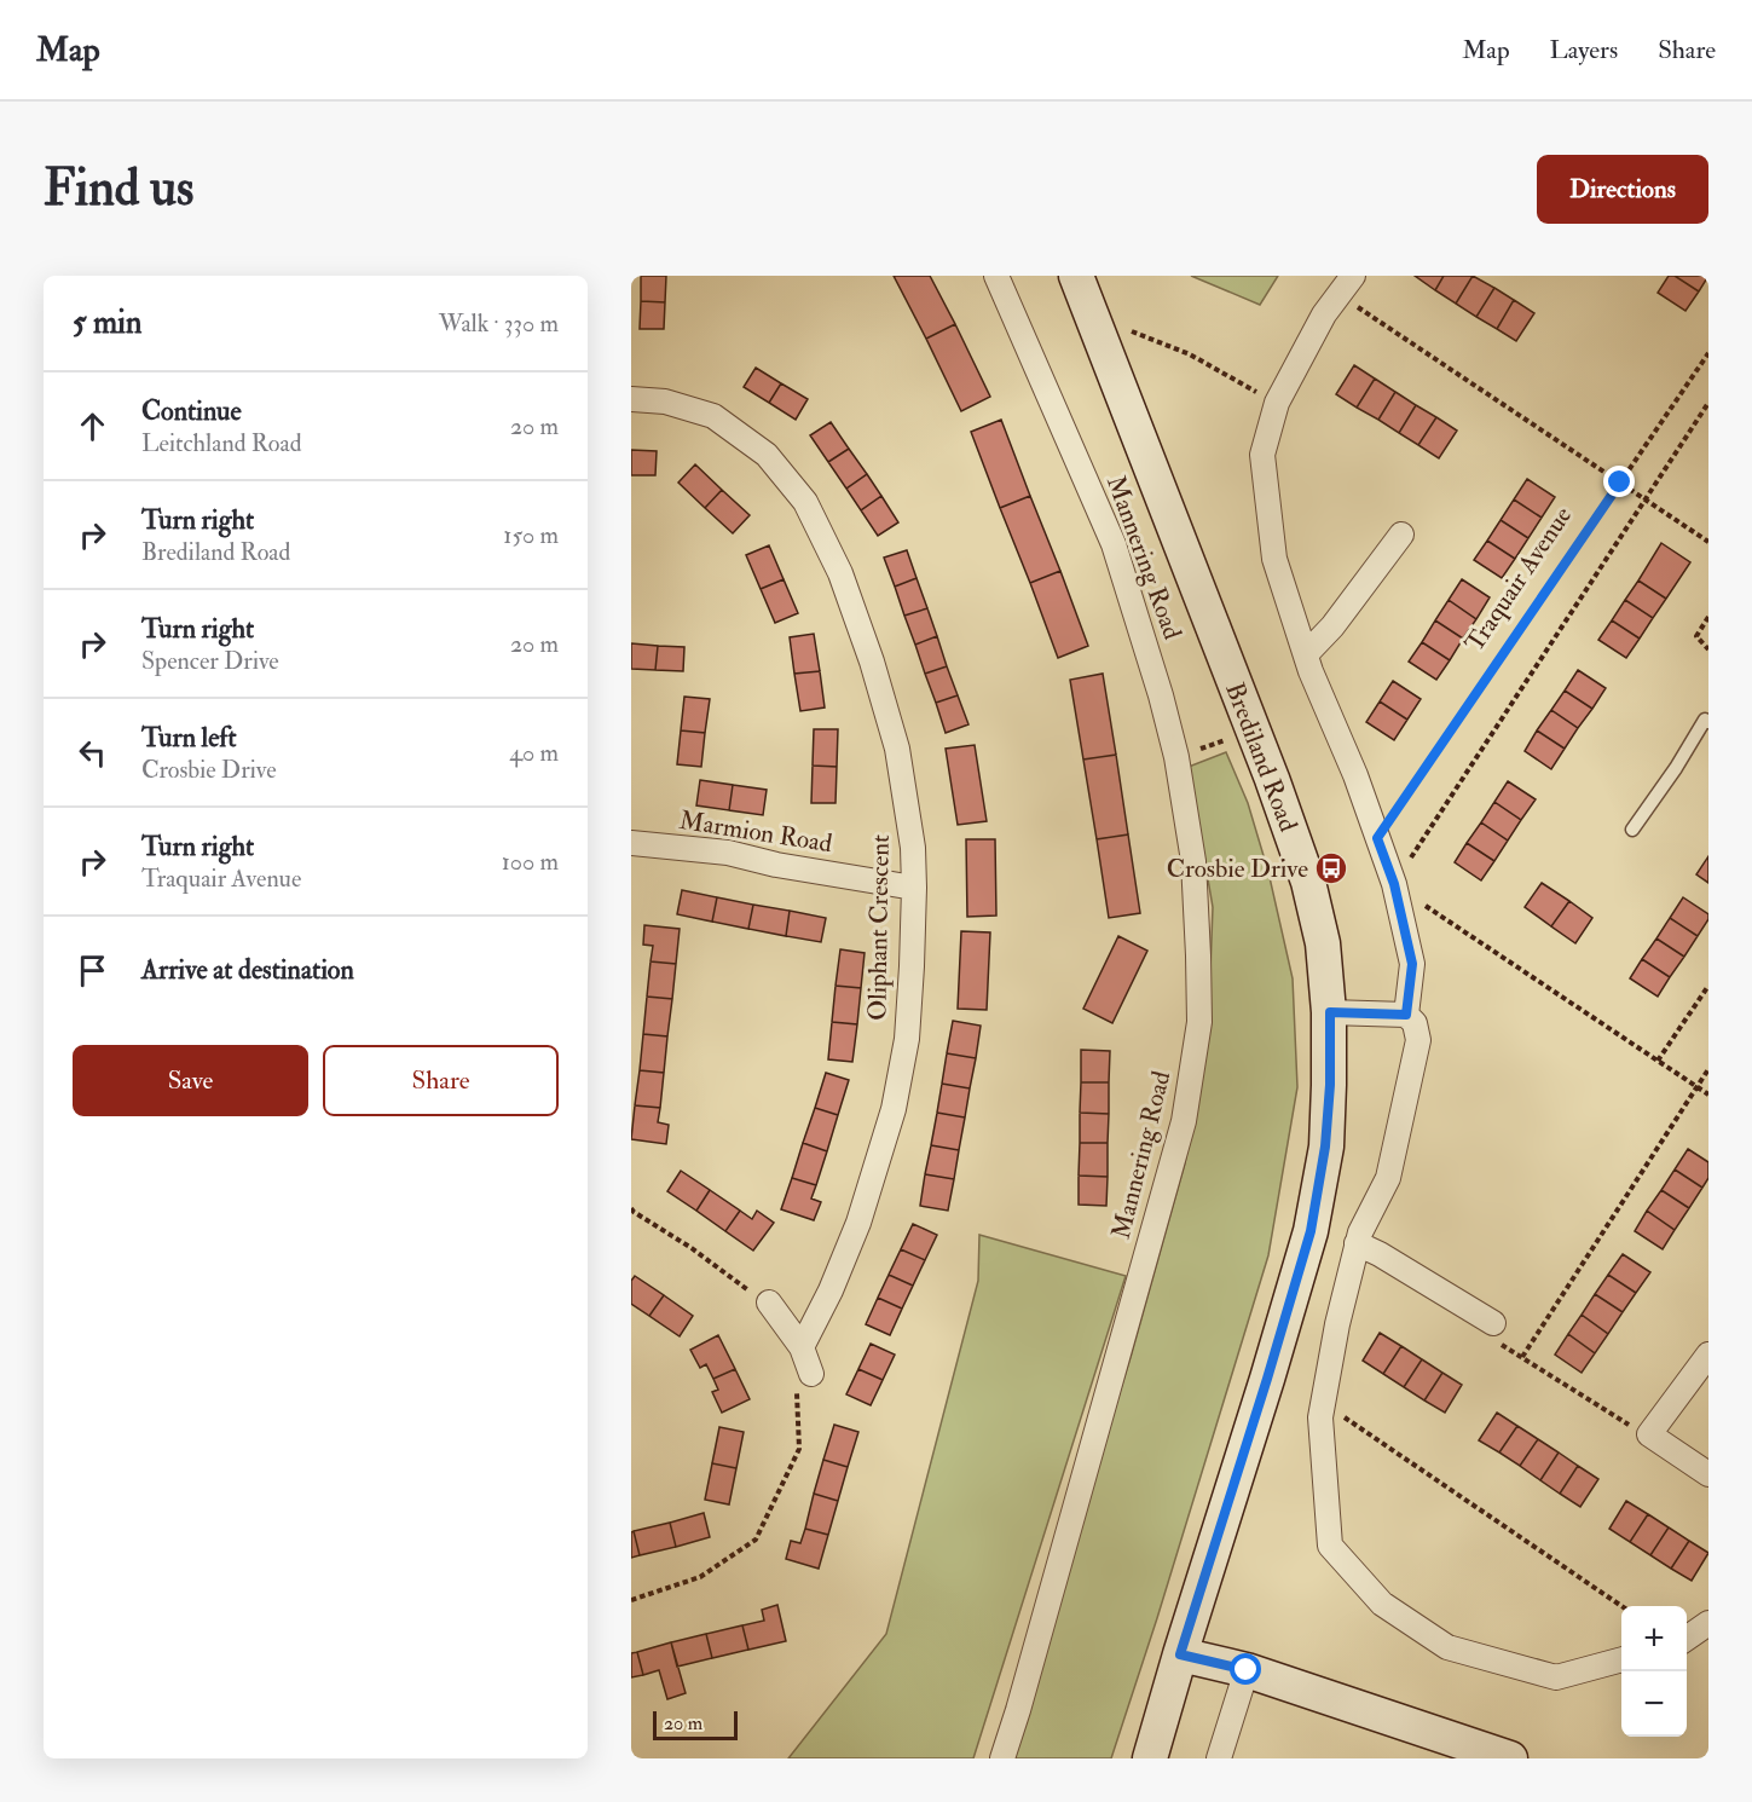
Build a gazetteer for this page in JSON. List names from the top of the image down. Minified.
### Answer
{"streets":{"street":["Mannering Road","Brediland Road","Marmion Road","Oliphant Crescent"],"path":["Traquair Avenue"]},"crossings":[["Marmion Road","Oliphant Crescent"]],"places":{"bus stop":["Crosbie Drive"]},"scale_bar":"20 m","page":{"header":"Map","nav":["Map","Layers","Share"],"buttons":["Directions",["Save","Share"]],"title":"Find us","heading":["5 min","Walk · 330 m"],"list":[["Continue","Leitchland Road","20 m"],["Turn right","Brediland Road","150 m"],["Turn right","Spencer Drive","20 m"],["Turn left","Crosbie Drive","40 m"],["Turn right","Traquair Avenue","100 m"],"Arrive at destination"],"map_buttons":["+","−"],"scale":"20 m"}}
